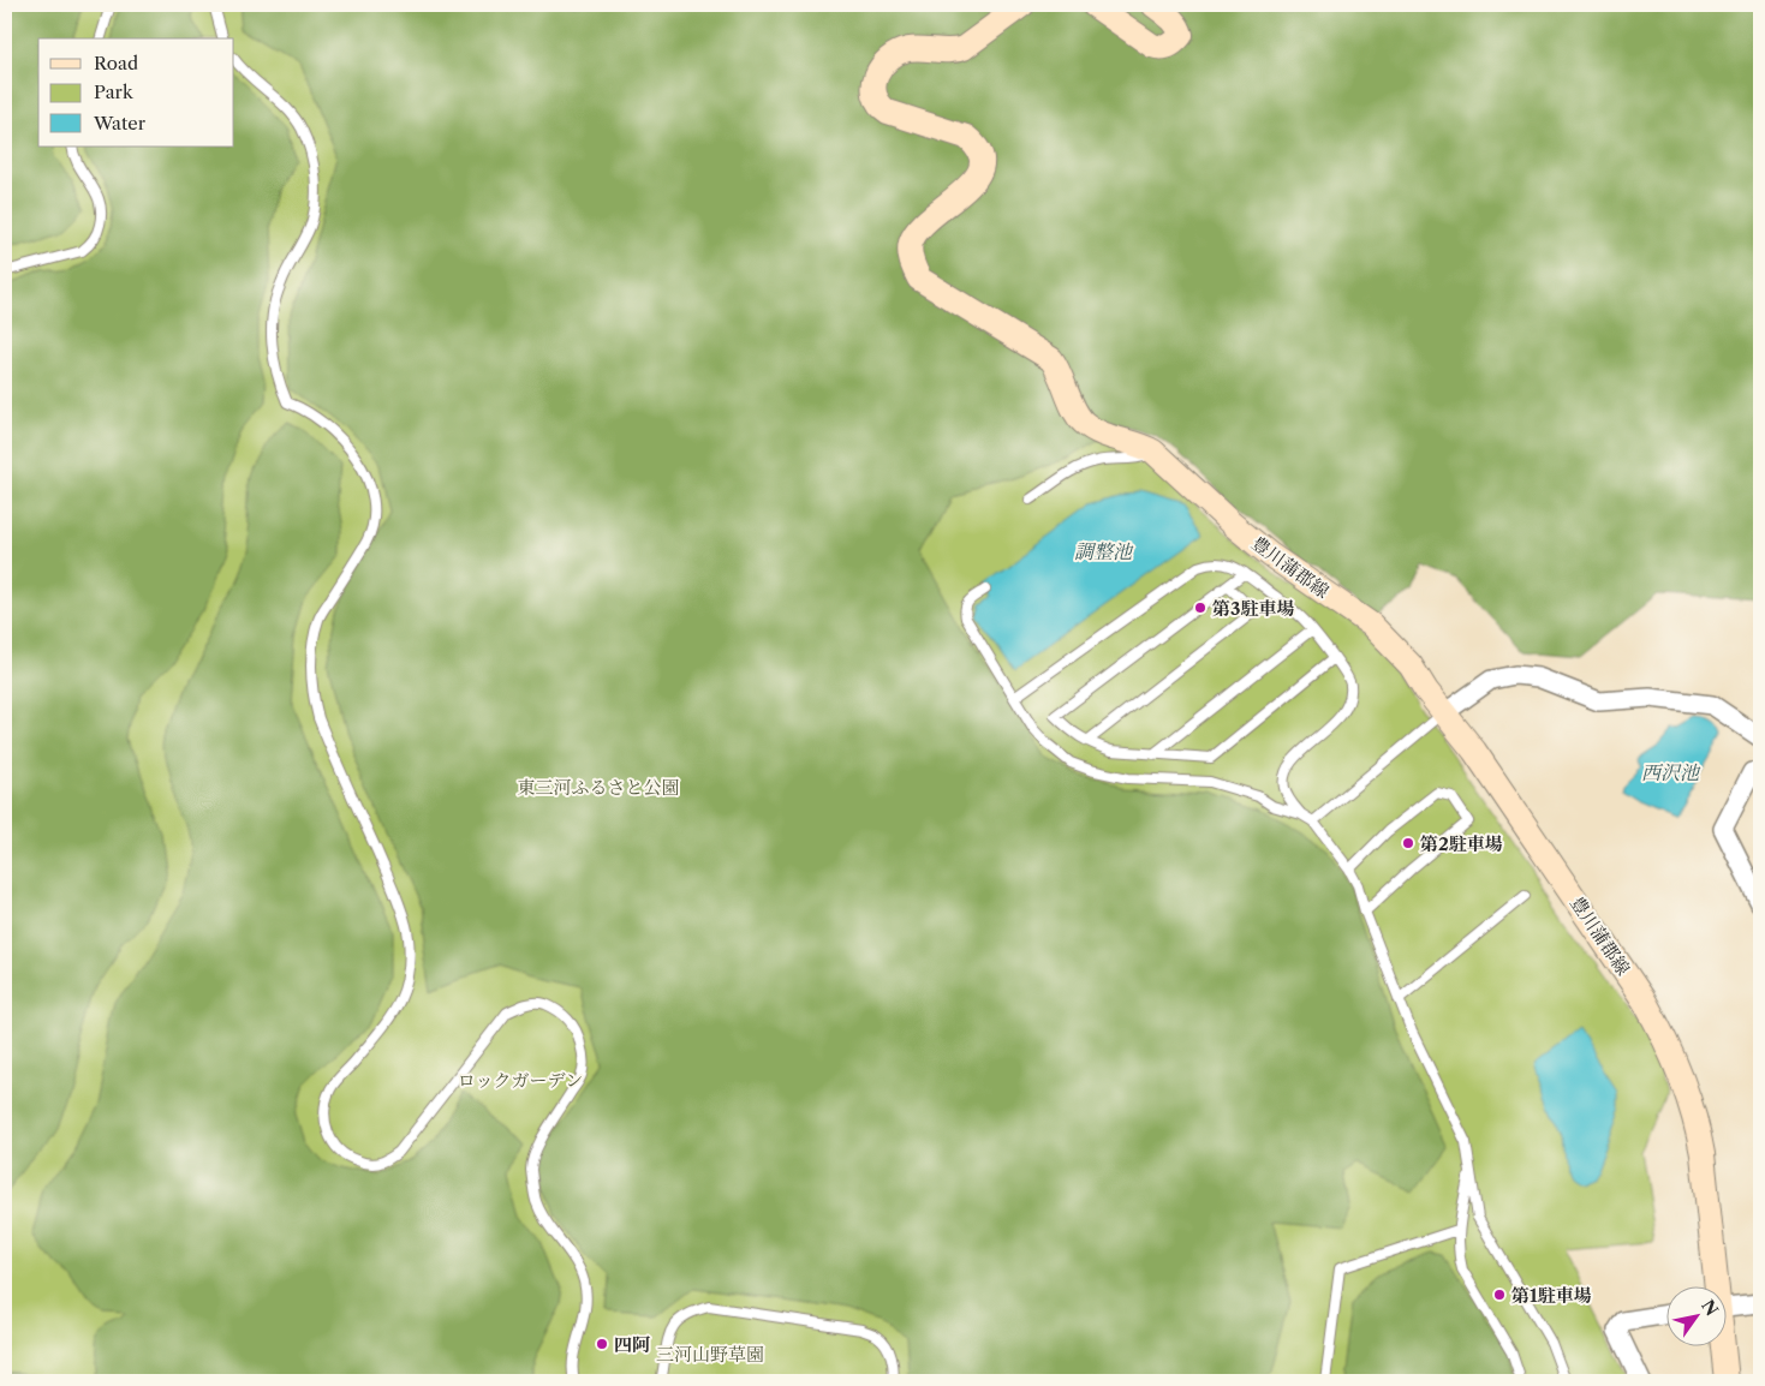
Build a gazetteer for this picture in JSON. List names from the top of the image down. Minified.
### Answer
{"streets":{"main road":["豊川蒲郡線"]},"water":["調整池","西沢池"],"parks":["東三河ふるさと公園","ロックガーデン","三河山野草園"],"places":["第3駐車場","第2駐車場","第1駐車場","四阿"],"legend":["Road","Park","Water"],"north":"top right"}
